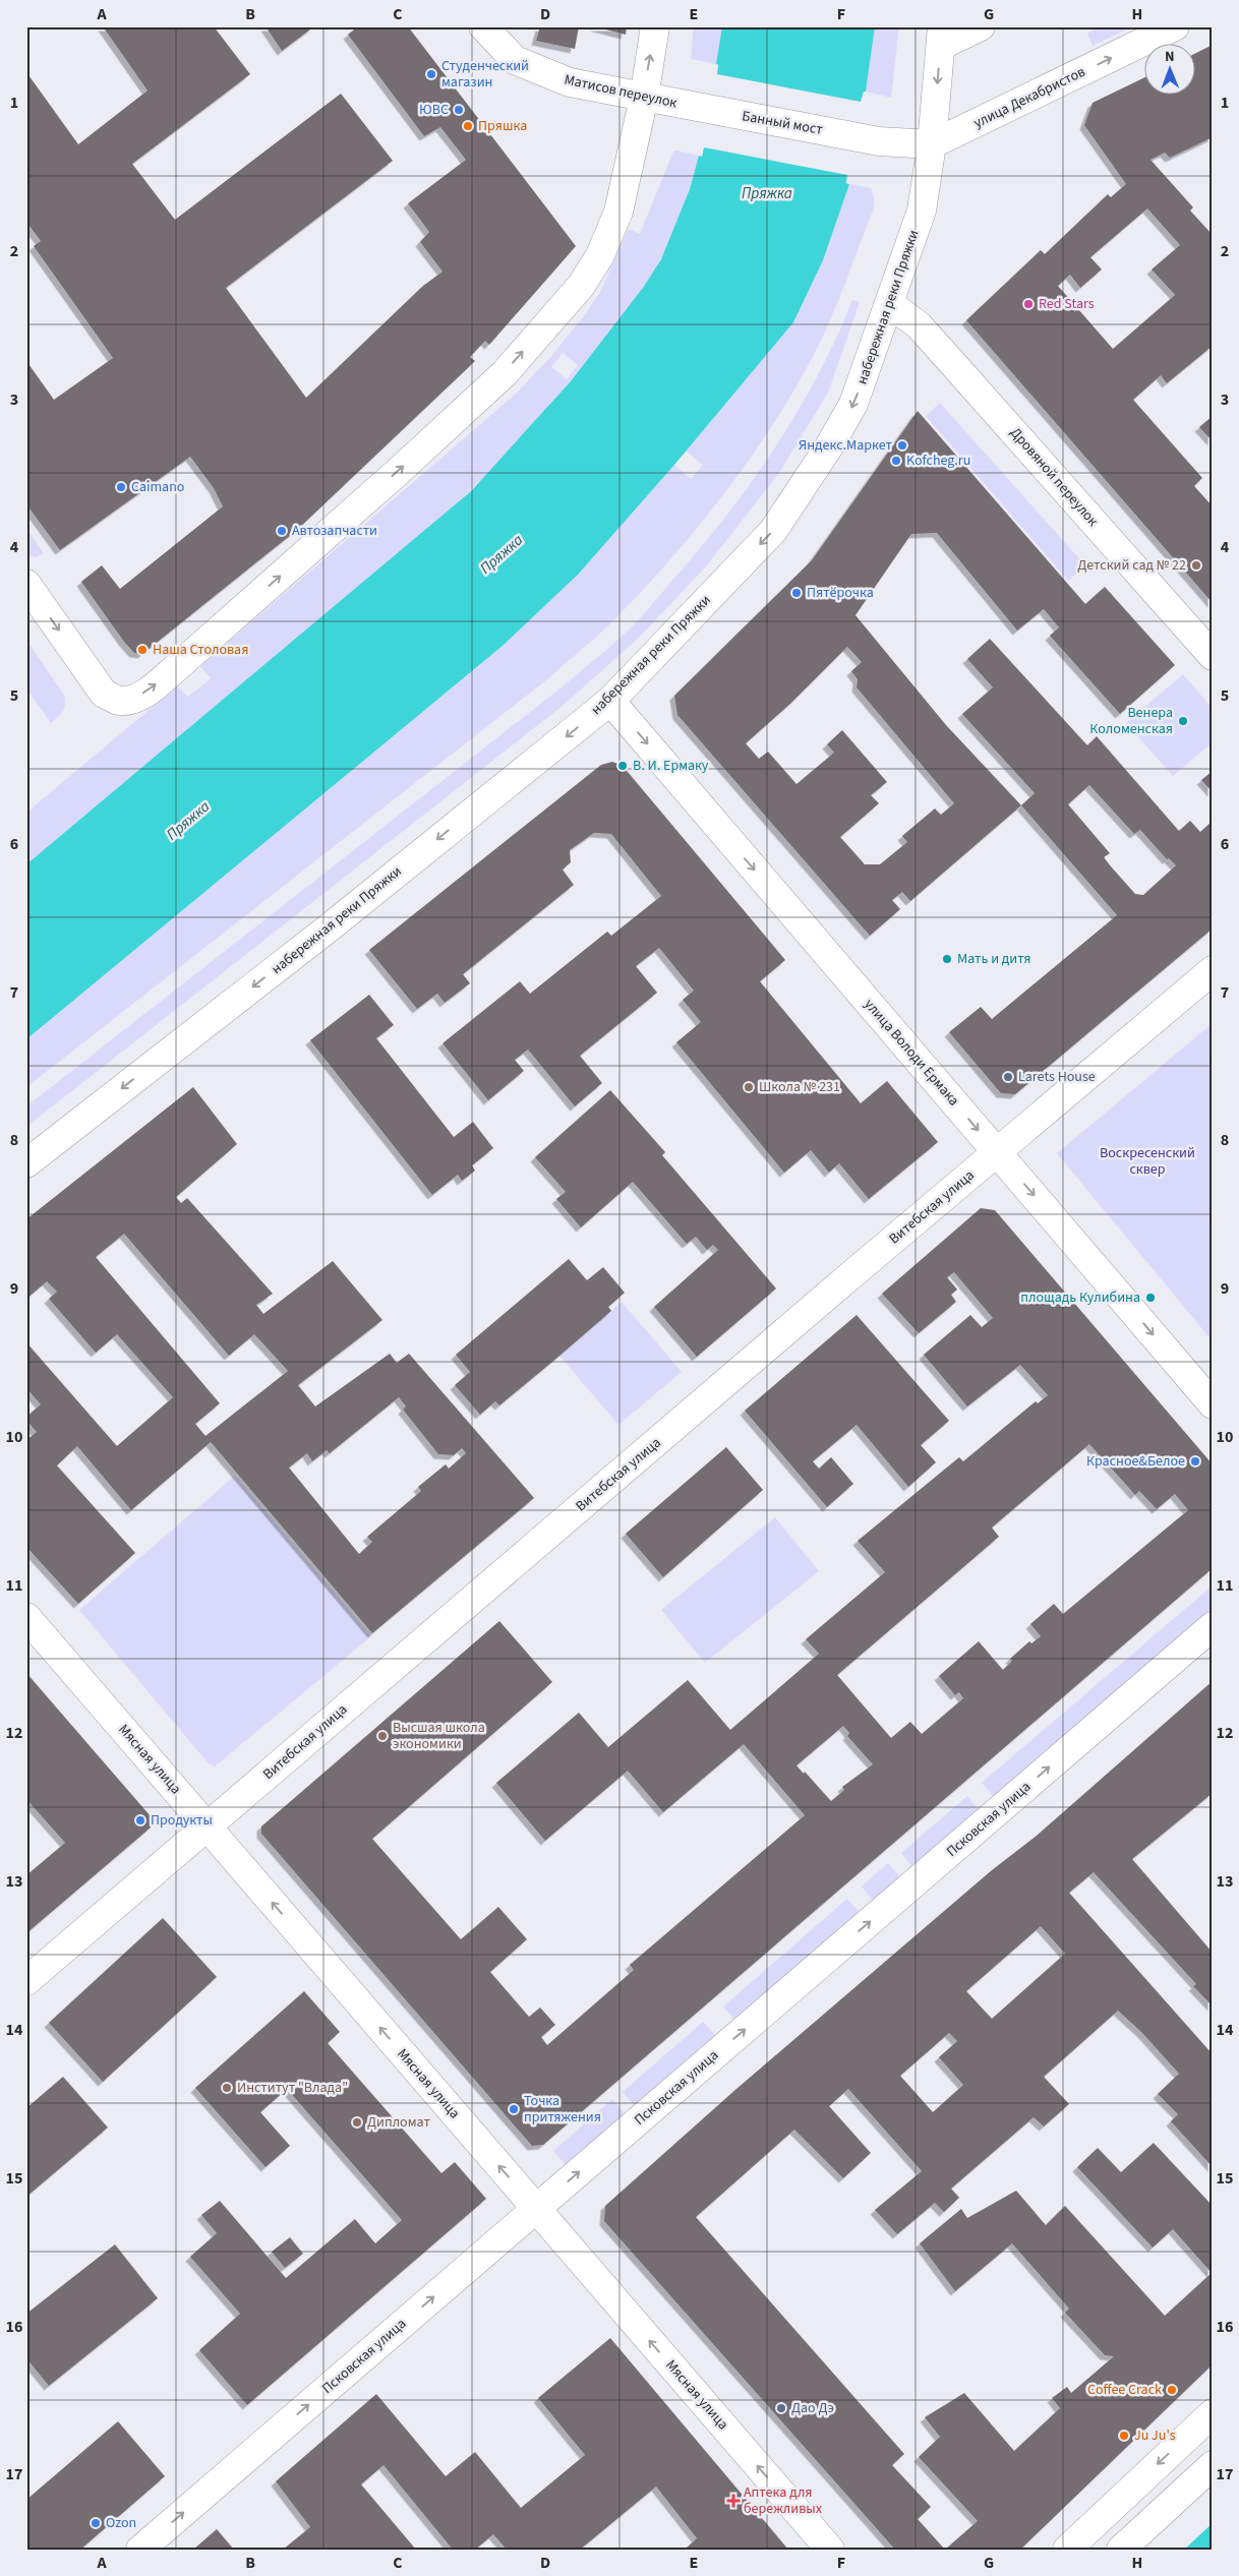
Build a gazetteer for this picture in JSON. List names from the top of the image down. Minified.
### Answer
{"streets":{"street":["Матисов переулок","улица Декабристов","Банный мост","набережная реки Пряжки","Дровяной переулок","улица Володи Ермака","Витебская улица","Мясная улица","Псковская улица"]},"crossings":[["Матисов переулок","Банный мост"],["улица Декабристов","Банный мост"],["улица Декабристов","набережная реки Пряжки"],["набережная реки Пряжки","Дровяной переулок"],["набережная реки Пряжки","улица Володи Ермака"],["улица Володи Ермака","Витебская улица"],["Витебская улица","Мясная улица"],["Мясная улица","Псковская улица"]],"one_way":["улица Декабристов","набережная реки Пряжки","улица Володи Ермака","Мясная улица","Псковская улица"],"water":["Пряжка"],"parks":["Воскресенский сквер"],"places":{"other":["Студенческий магазин","ЮВС","Пряшка","Red Stars","Яндекс.Маркет","Kofcheg.ru","Caimano","Автозапчасти","Детский сад № 22","Пятёрочка","Наша Столовая","Венера Коломенская","В. И. Ермаку","Мать и дитя","Larets House","Школа № 231","площадь Кулибина","Красное&Белое","Высшая школа экономики","Продукты","Институт \"Влада\"","Точка притяжения","Дипломат","Coffee Crack","Дао Дэ","Ju Ju's","Ozon"],"health":["Аптека для бережливых"]},"north":"top","grid":{"columns":["A","B","C","D","E","F","G","H"],"rows":["1","2","3","4","5","6","7","8","9","10","11","12","13","14","15","16","17"]}}
